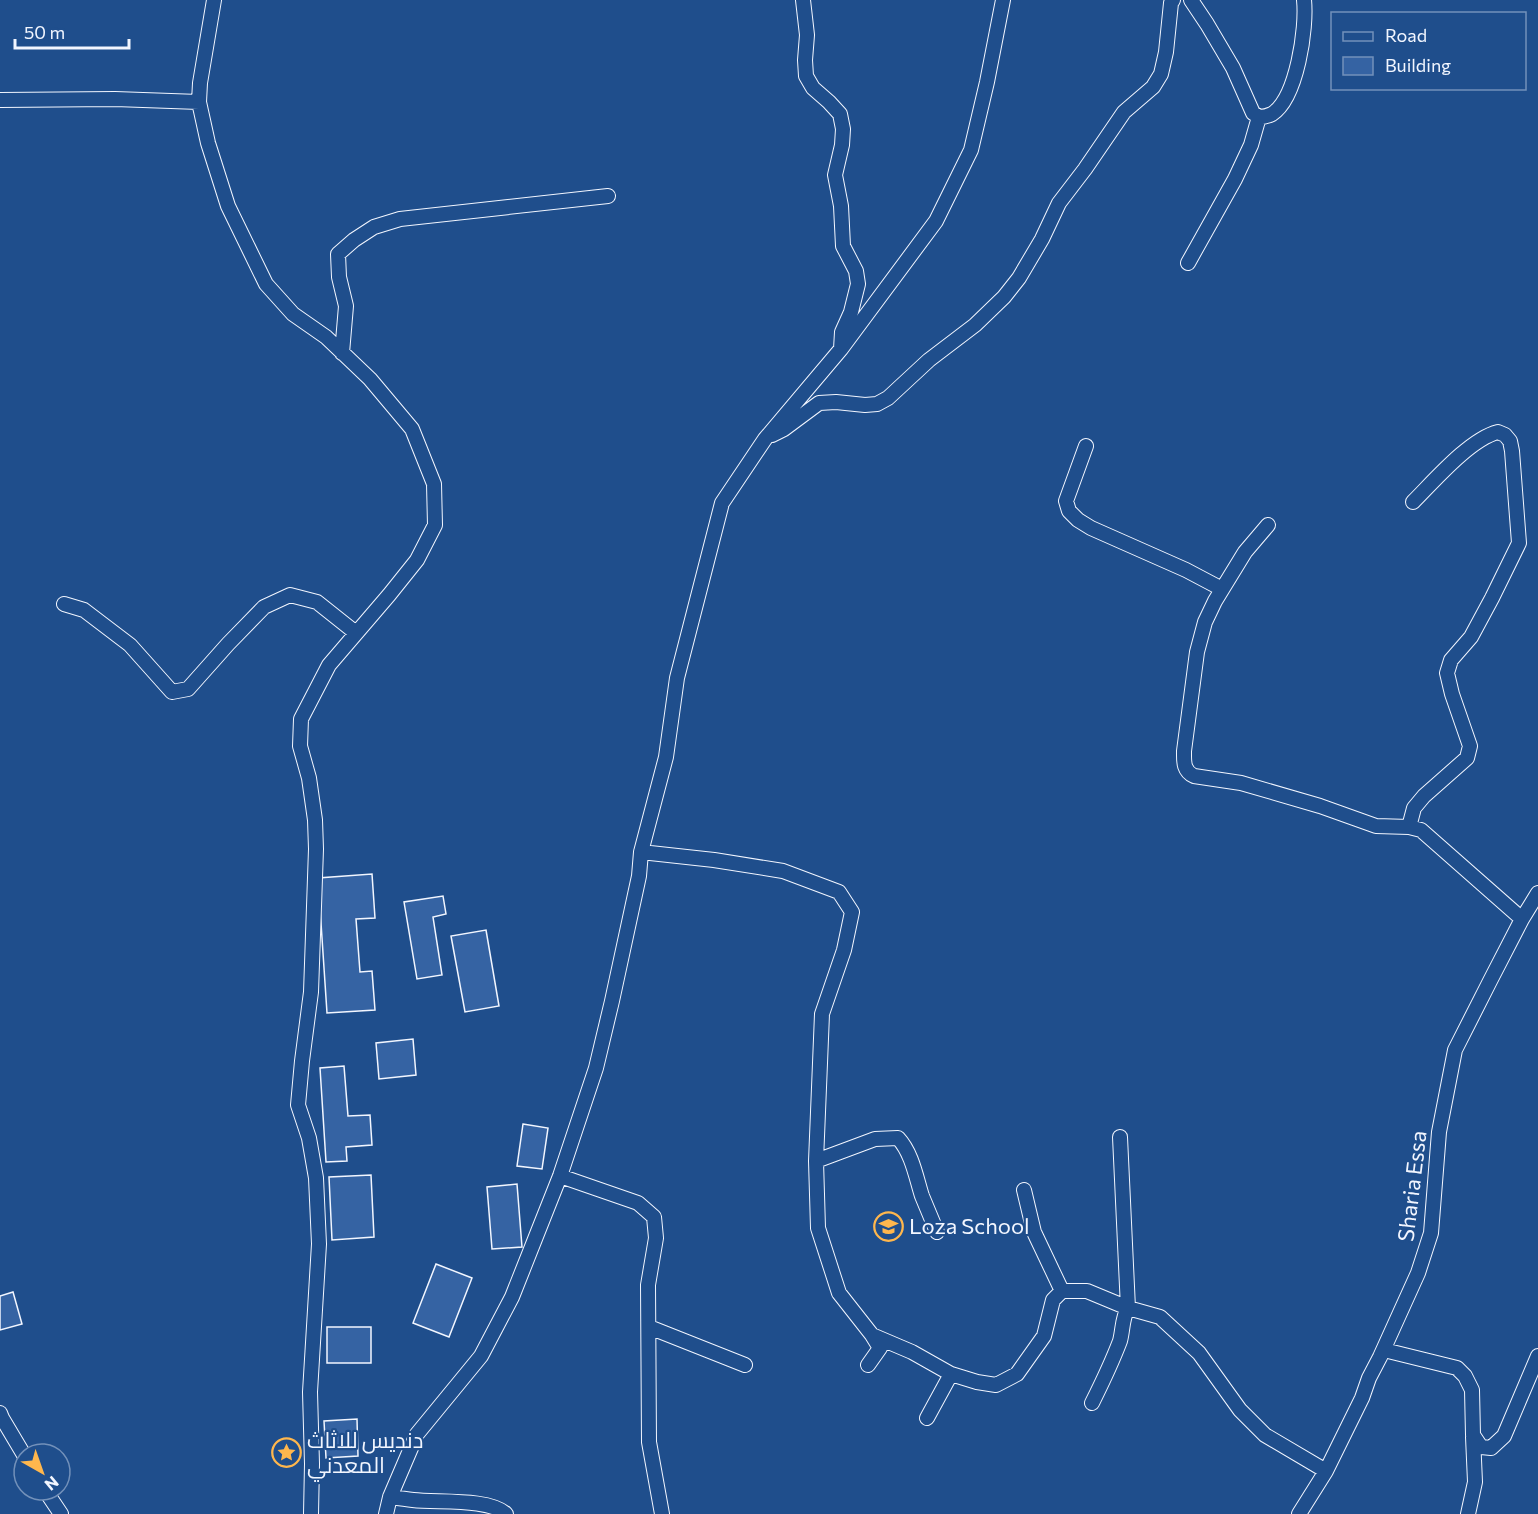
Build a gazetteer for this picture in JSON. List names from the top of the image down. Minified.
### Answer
{"streets":{"street":["Sharia Essa"]},"places":{"school or university":["Loza School"],"place":["دنديس للاثاث المعدني"]},"legend":["Road","Building"],"scale_bar":"50 m","north":"bottom right"}
